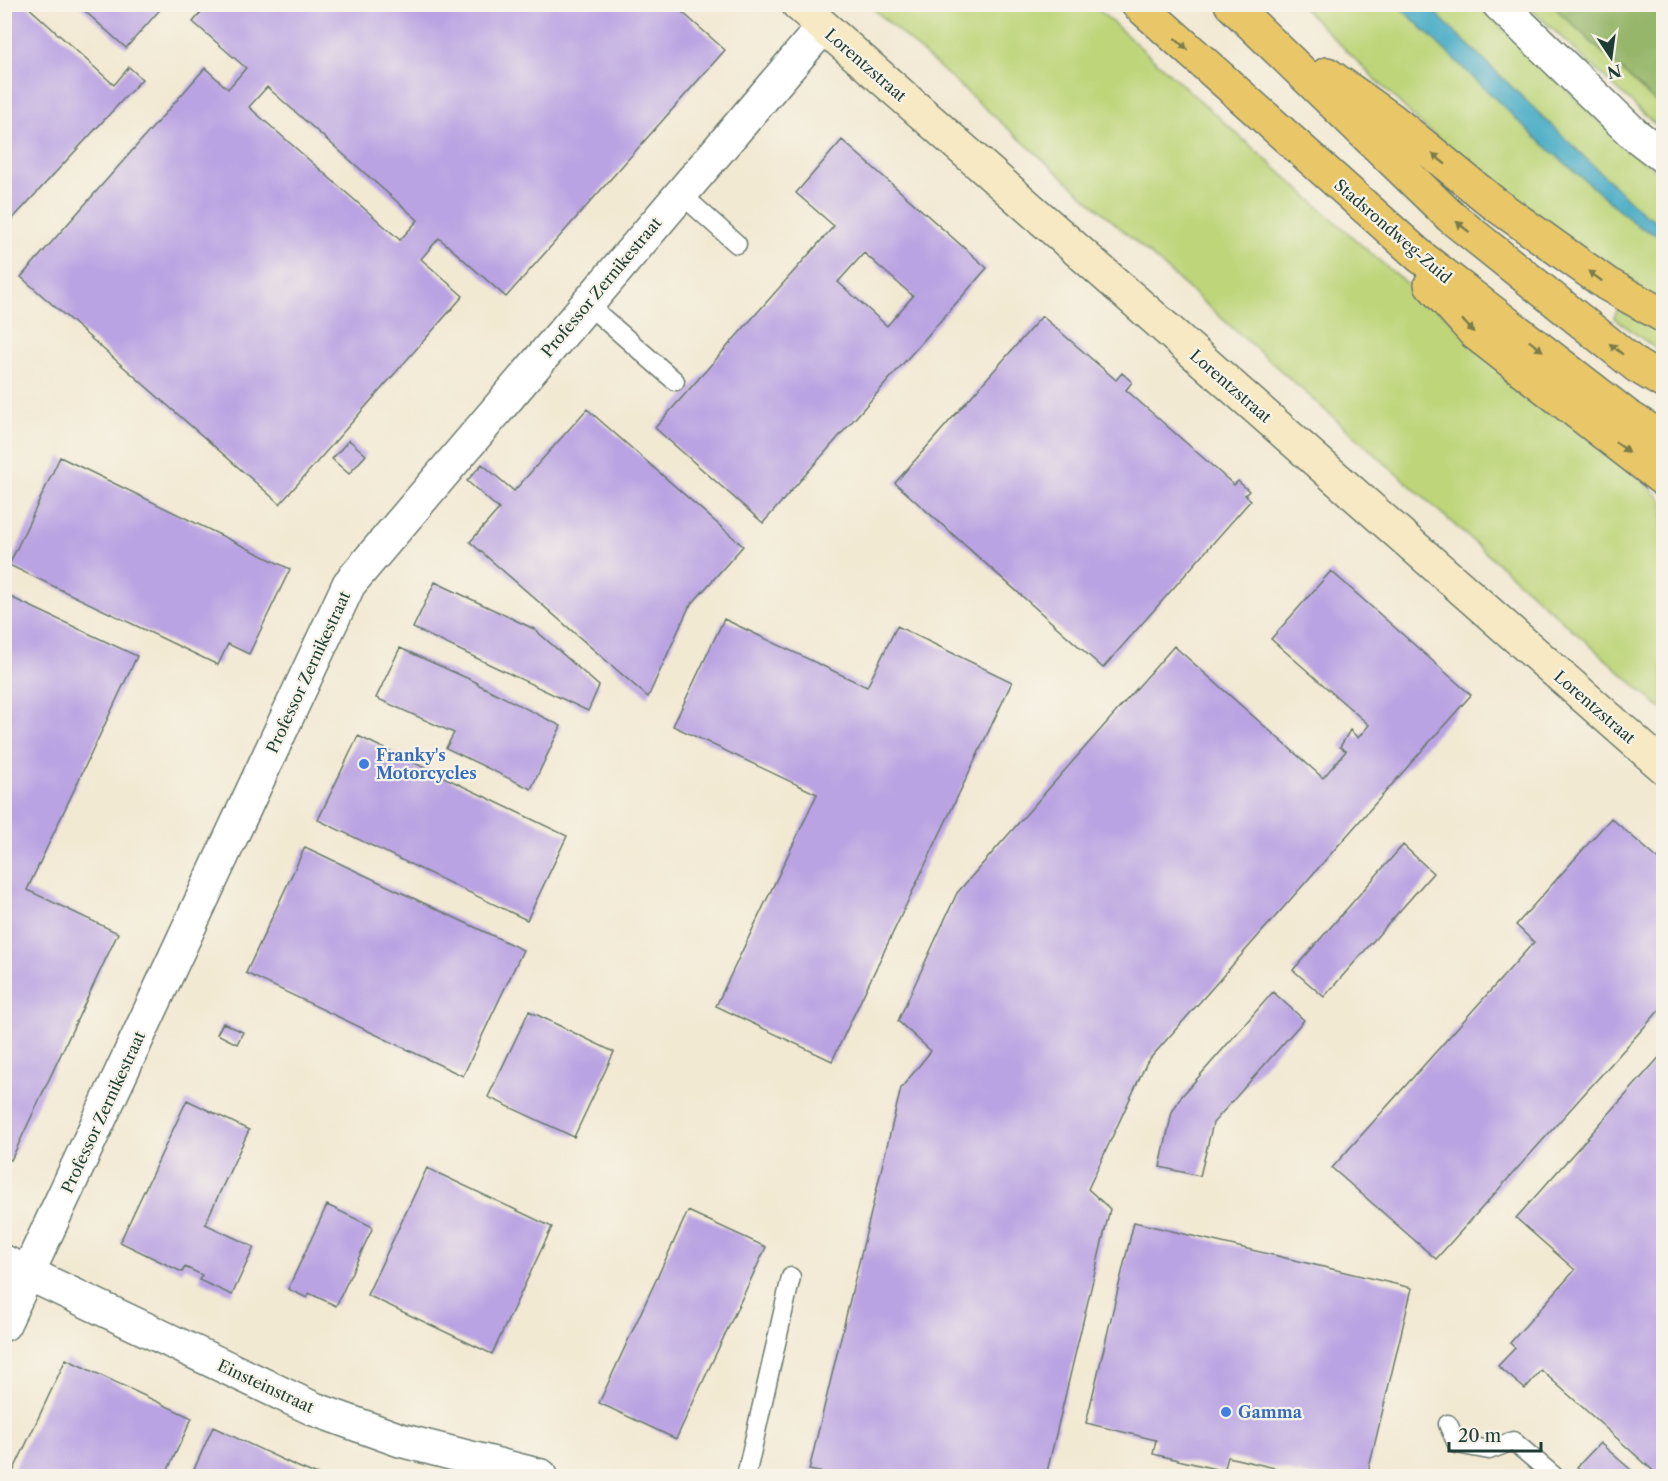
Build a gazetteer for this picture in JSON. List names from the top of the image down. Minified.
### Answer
{"streets":{"highway":["Stadsrondweg-Zuid"],"street":["Lorentzstraat","Professor Zernikestraat","Einsteinstraat"]},"crossings":[["Lorentzstraat","Professor Zernikestraat"],["Professor Zernikestraat","Einsteinstraat"]],"places":["Franky's Motorcycles","Gamma"],"scale_bar":"20 m","north":"bottom"}
